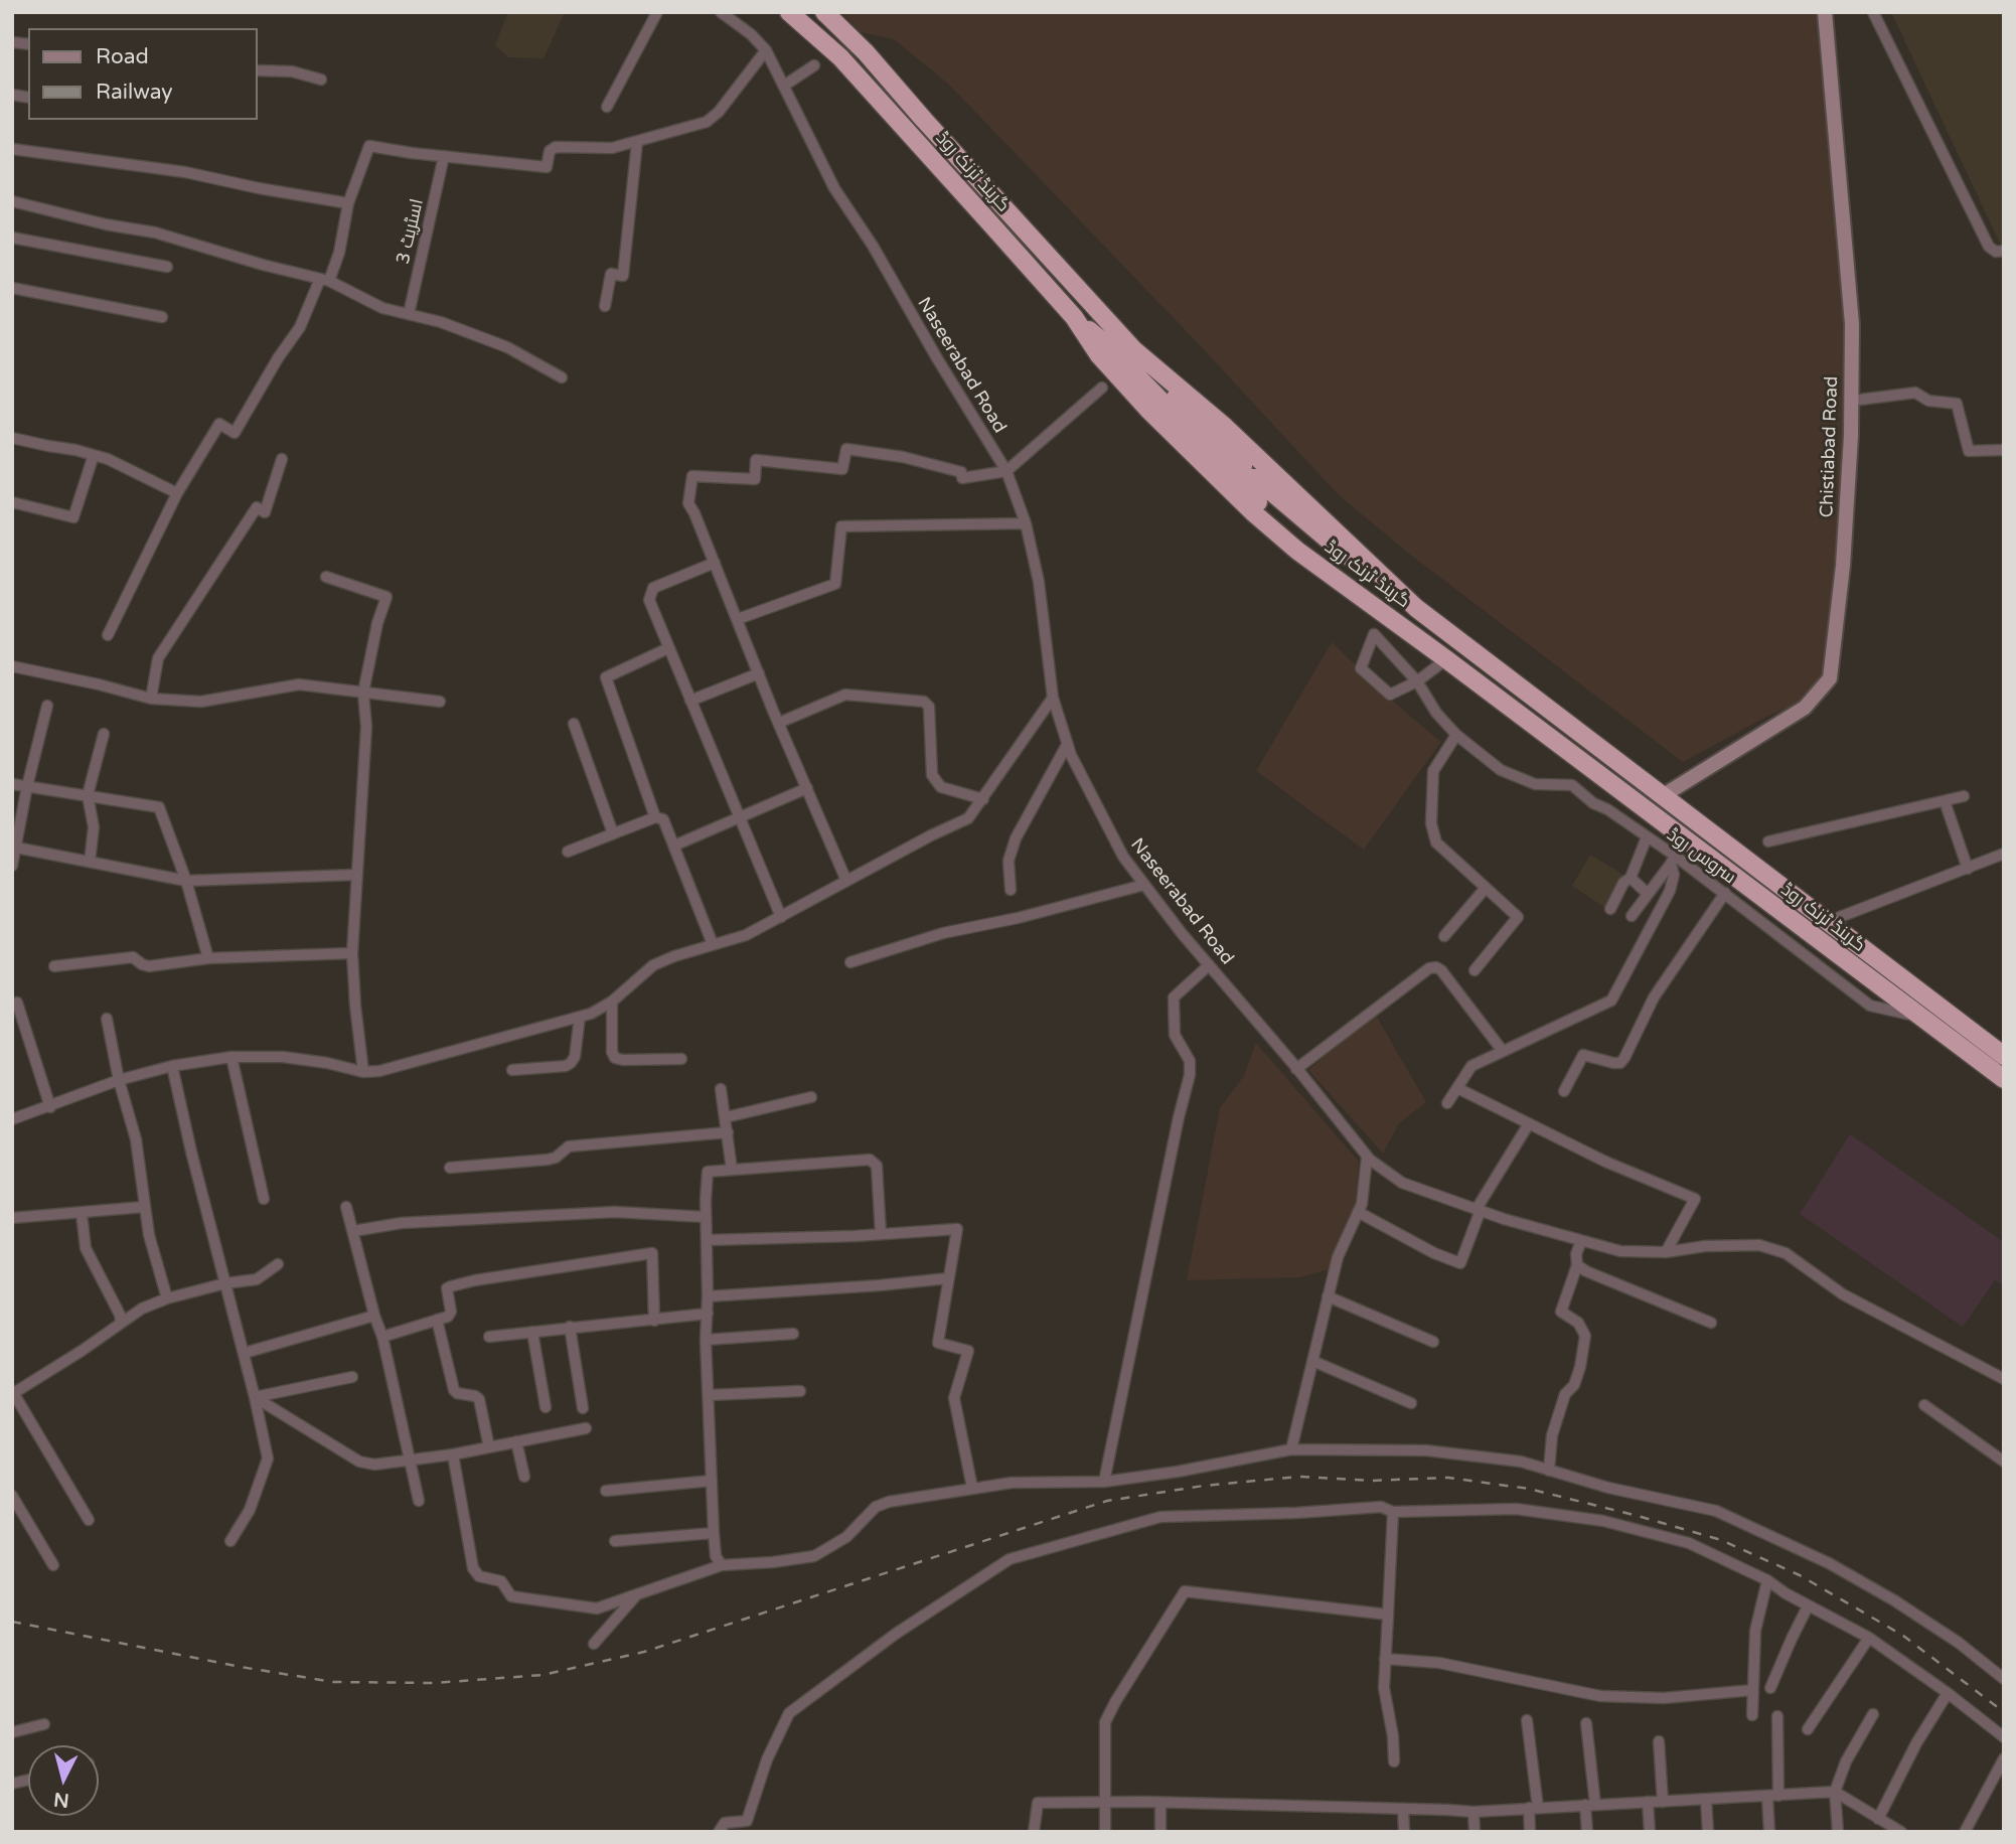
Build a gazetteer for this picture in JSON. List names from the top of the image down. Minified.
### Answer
{"streets":{"highway":["گرینڈ ٹرنک روڈ"],"main road":["Chistiabad Road"],"street":["اسٹریٹ 3","Naseerabad Road","سروس روڈ"]},"crossings":[["گرینڈ ٹرنک روڈ","Chistiabad Road"],["گرینڈ ٹرنک روڈ","سروس روڈ"]],"legend":["Road","Railway"],"north":"bottom"}
